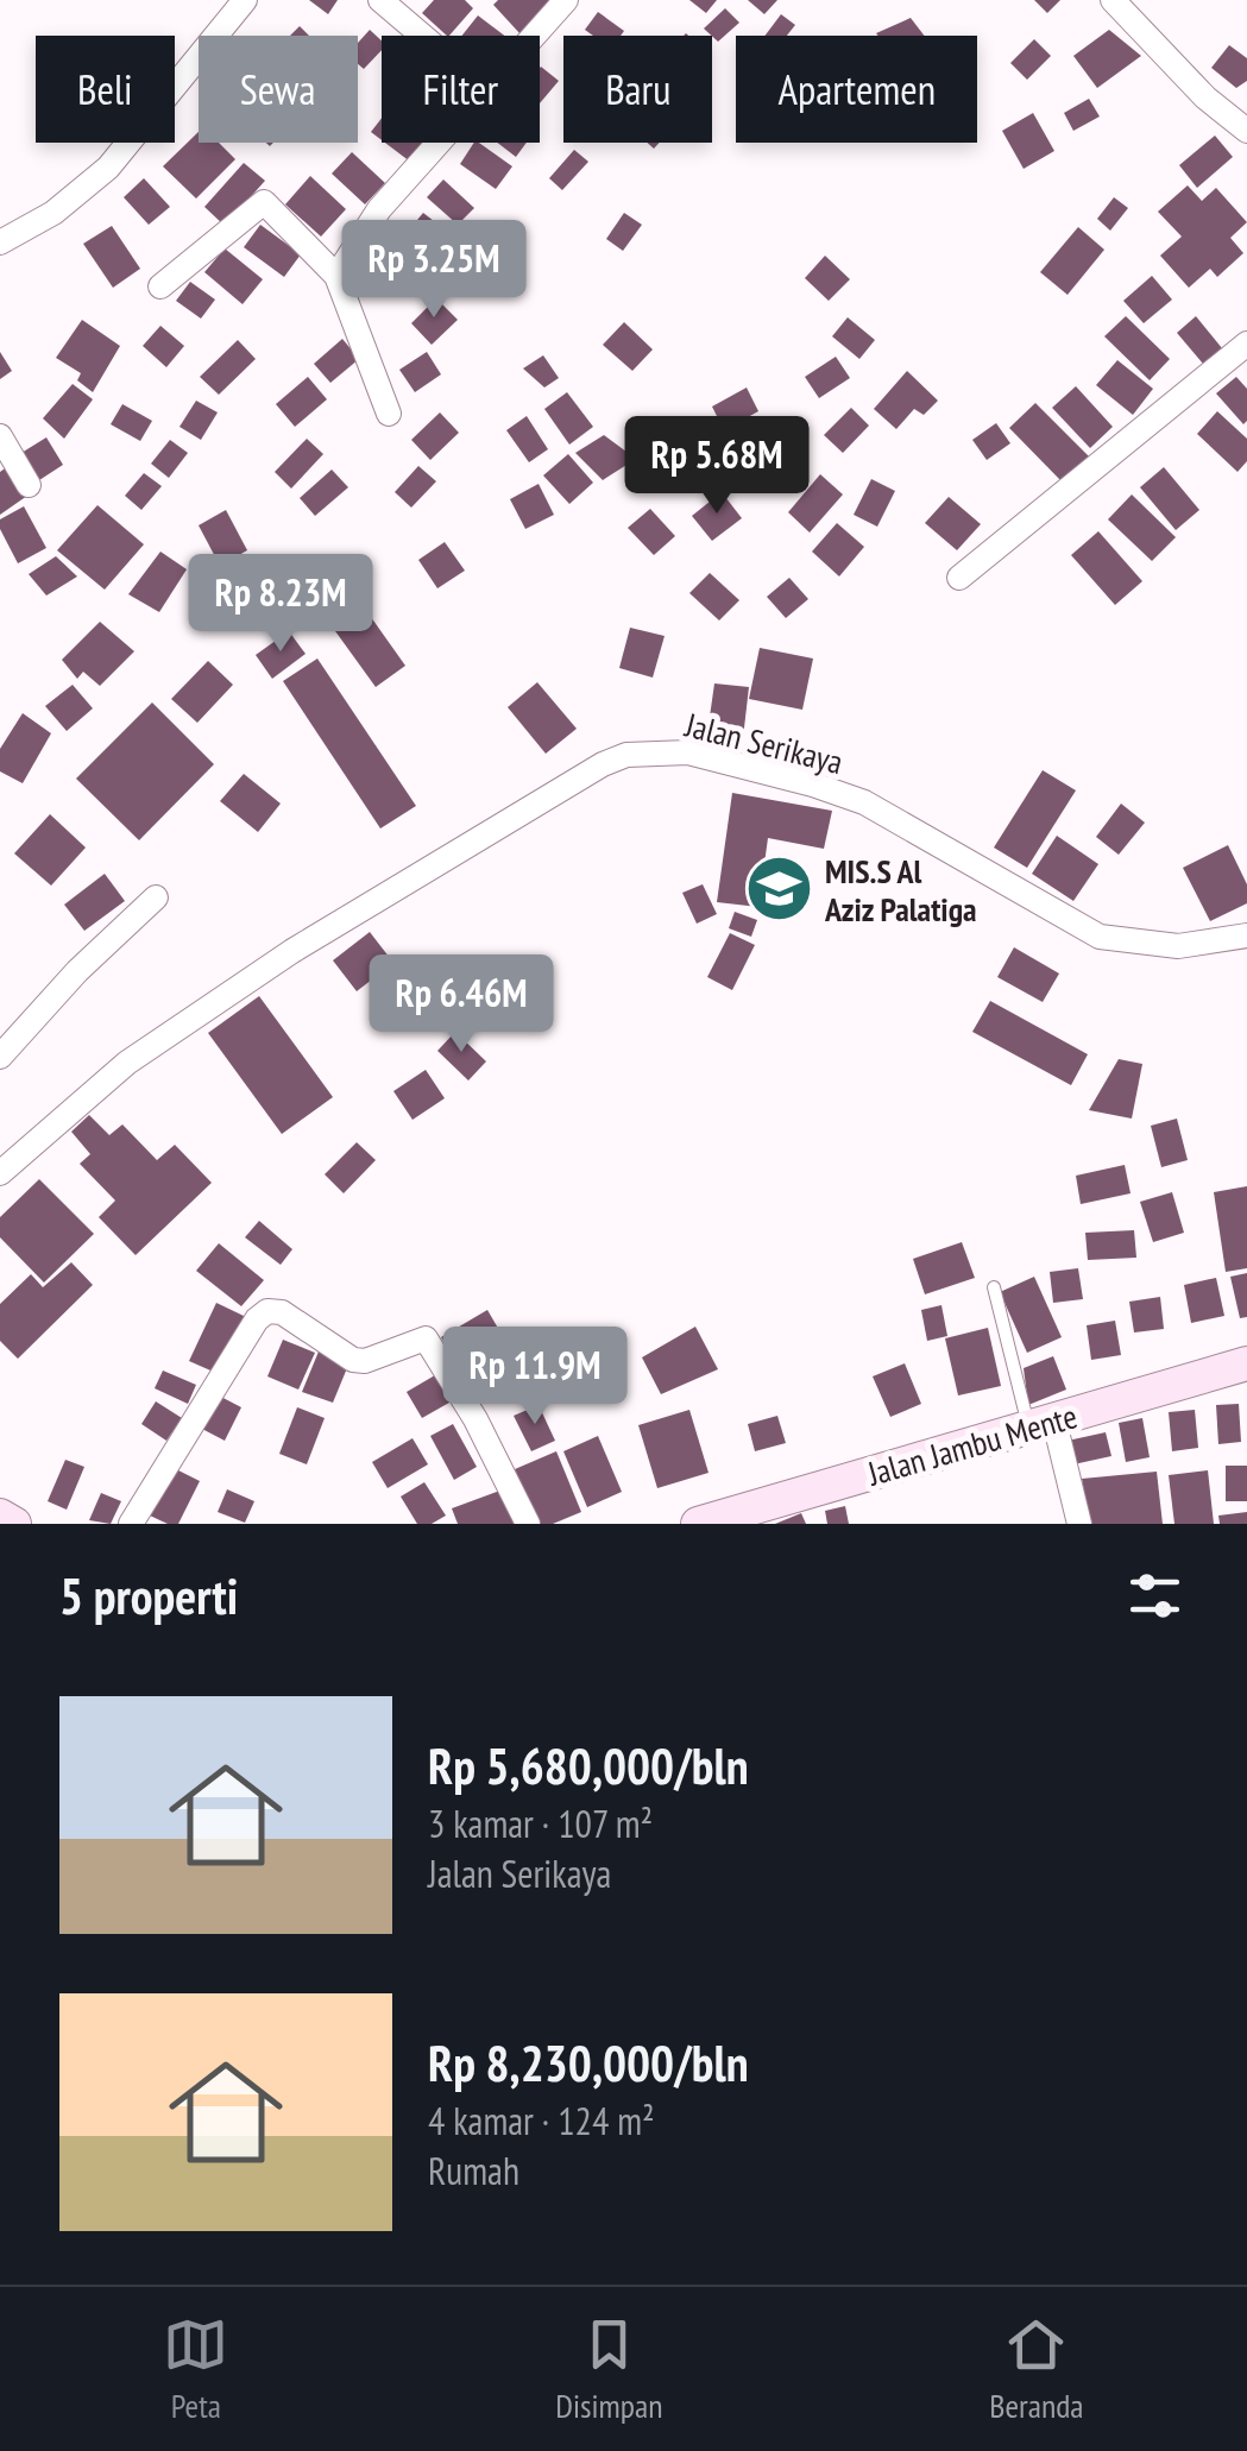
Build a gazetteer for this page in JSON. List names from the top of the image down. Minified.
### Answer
{"streets":{"main road":["Jalan Jambu Mente"],"street":["Jalan Serikaya"]},"places":{"school or university":["MIS.S Al Aziz Palatiga"]},"page":{"chip":["Beli","Sewa","Filter","Baru","Apartemen"],"price":["Rp 3.25M","Rp 5.68M","Rp 8.23M","Rp 6.46M","Rp 11.9M"],"heading":"5 properti","list":[{"name":"Rp 5,680,000/bln","note":"3 kamar · 107 m² · Jalan Serikaya"},{"name":"Rp 8,230,000/bln","note":"4 kamar · 124 m² · Rumah"}],"tabs":["Peta","Disimpan","Beranda"]}}
